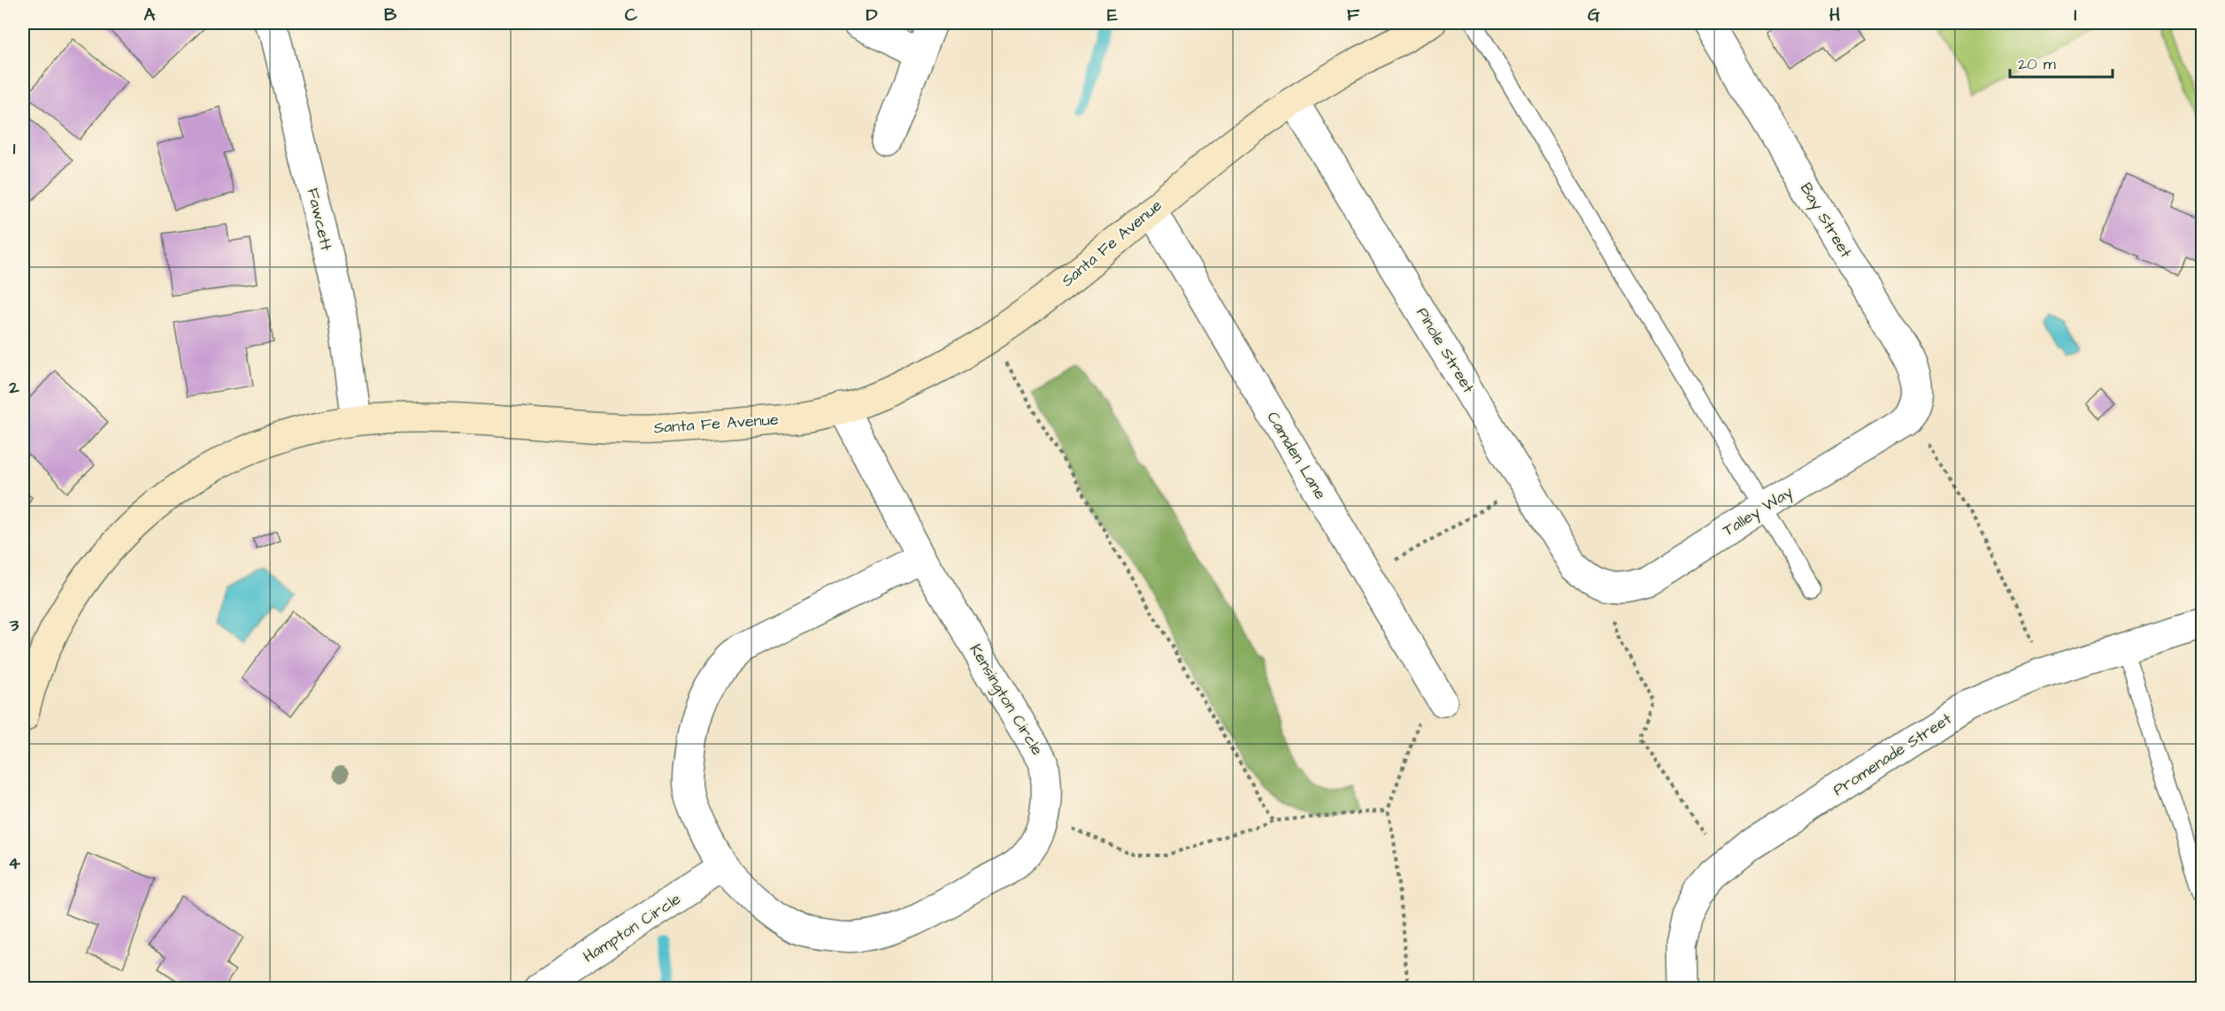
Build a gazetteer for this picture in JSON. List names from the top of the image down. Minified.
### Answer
{"streets":{"street":["Fawcett","Bay Street","Santa Fe Avenue","Pinole Street","Camden Lane","Talley Way","Kensington Circle","Promenade Street","Hampton Circle"]},"crossings":[["Fawcett","Santa Fe Avenue"],["Bay Street","Talley Way"],["Santa Fe Avenue","Pinole Street"],["Santa Fe Avenue","Camden Lane"],["Santa Fe Avenue","Kensington Circle"],["Pinole Street","Talley Way"],["Kensington Circle","Hampton Circle"]],"scale_bar":"20 m","grid":{"columns":["A","B","C","D","E","F","G","H","I"],"rows":["1","2","3","4"]}}
